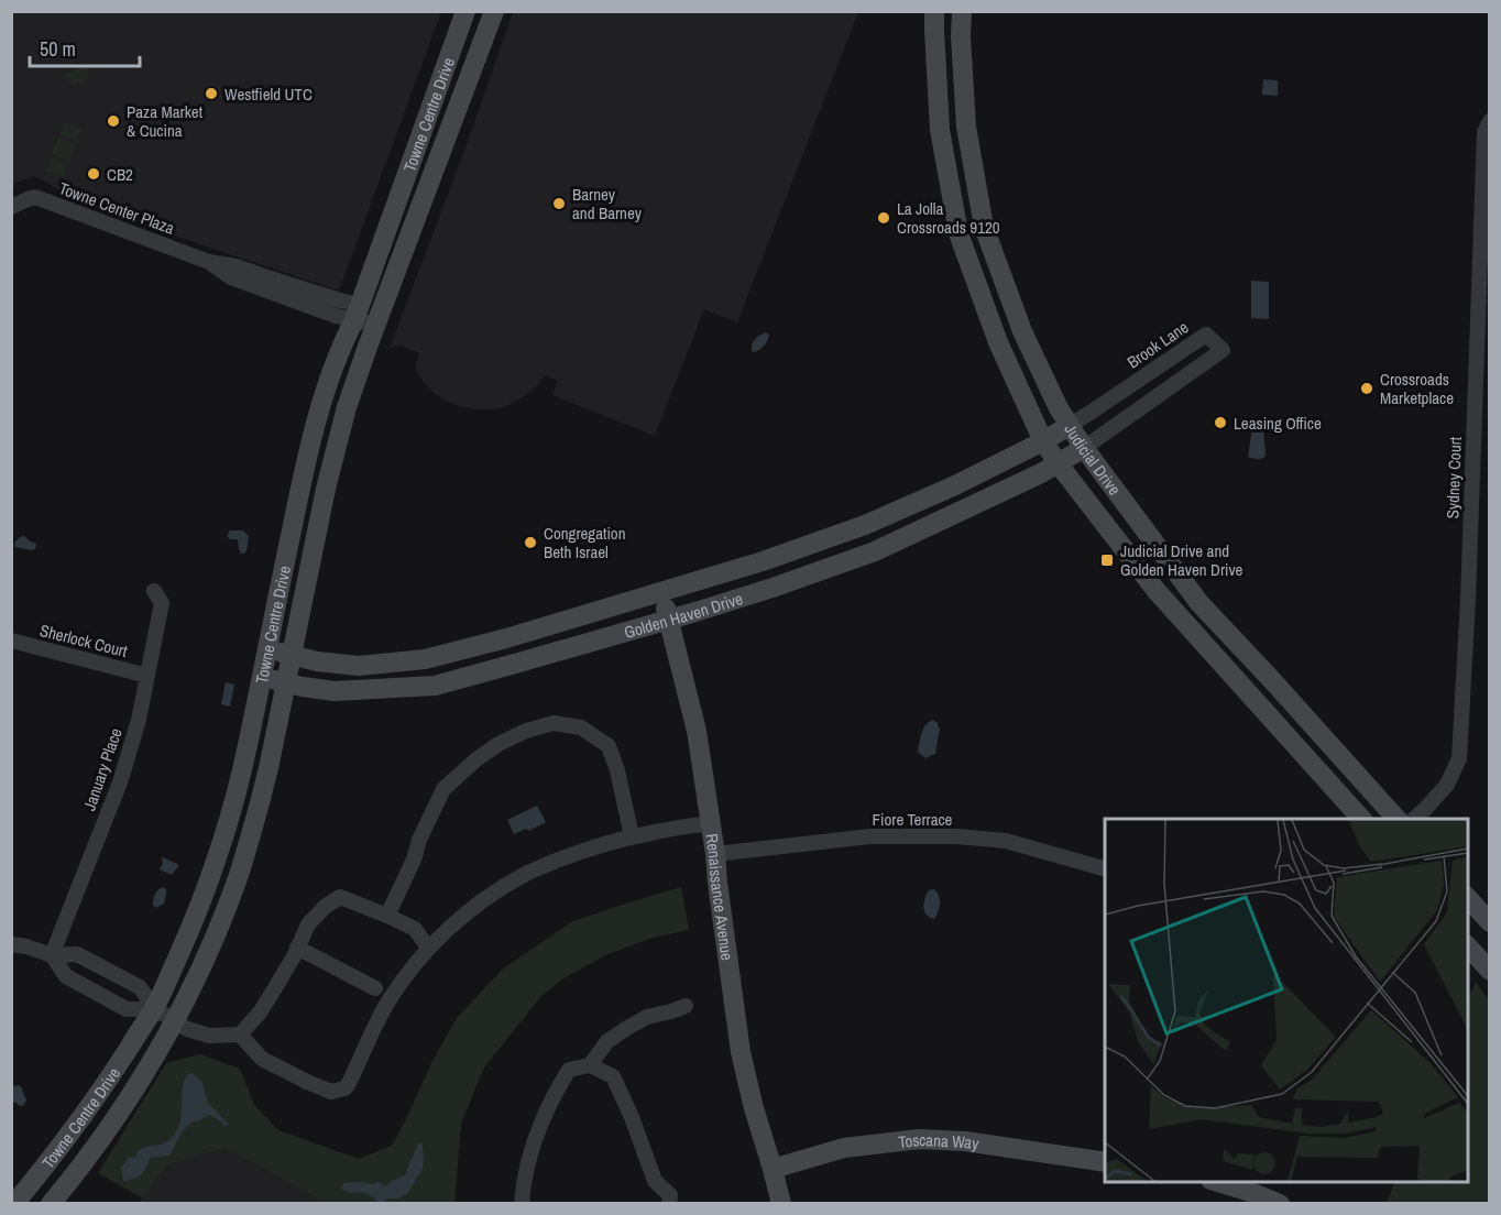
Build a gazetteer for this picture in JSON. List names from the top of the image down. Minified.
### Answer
{"streets":{"street":["Towne Centre Drive","Towne Center Plaza","Brook Lane","Judicial Drive","Sydney Court","Golden Haven Drive","Sherlock Court","January Place","Fiore Terrace","Renaissance Avenue","Toscana Way"]},"crossings":[["Towne Centre Drive","Towne Center Plaza"],["Towne Centre Drive","Golden Haven Drive"],["Brook Lane","Judicial Drive"],["Brook Lane","Golden Haven Drive"],["Judicial Drive","Golden Haven Drive"],["Golden Haven Drive","Renaissance Avenue"],["Sherlock Court","January Place"],["Fiore Terrace","Renaissance Avenue"],["Renaissance Avenue","Toscana Way"]],"places":{"other":["Westfield UTC","Paza Market & Cucina","CB2","Barney and Barney","La Jolla Crossroads 9120","Crossroads Marketplace","Leasing Office","Congregation Beth Israel"],"transit":["Judicial Drive and Golden Haven Drive"]},"scale_bar":"50 m"}
